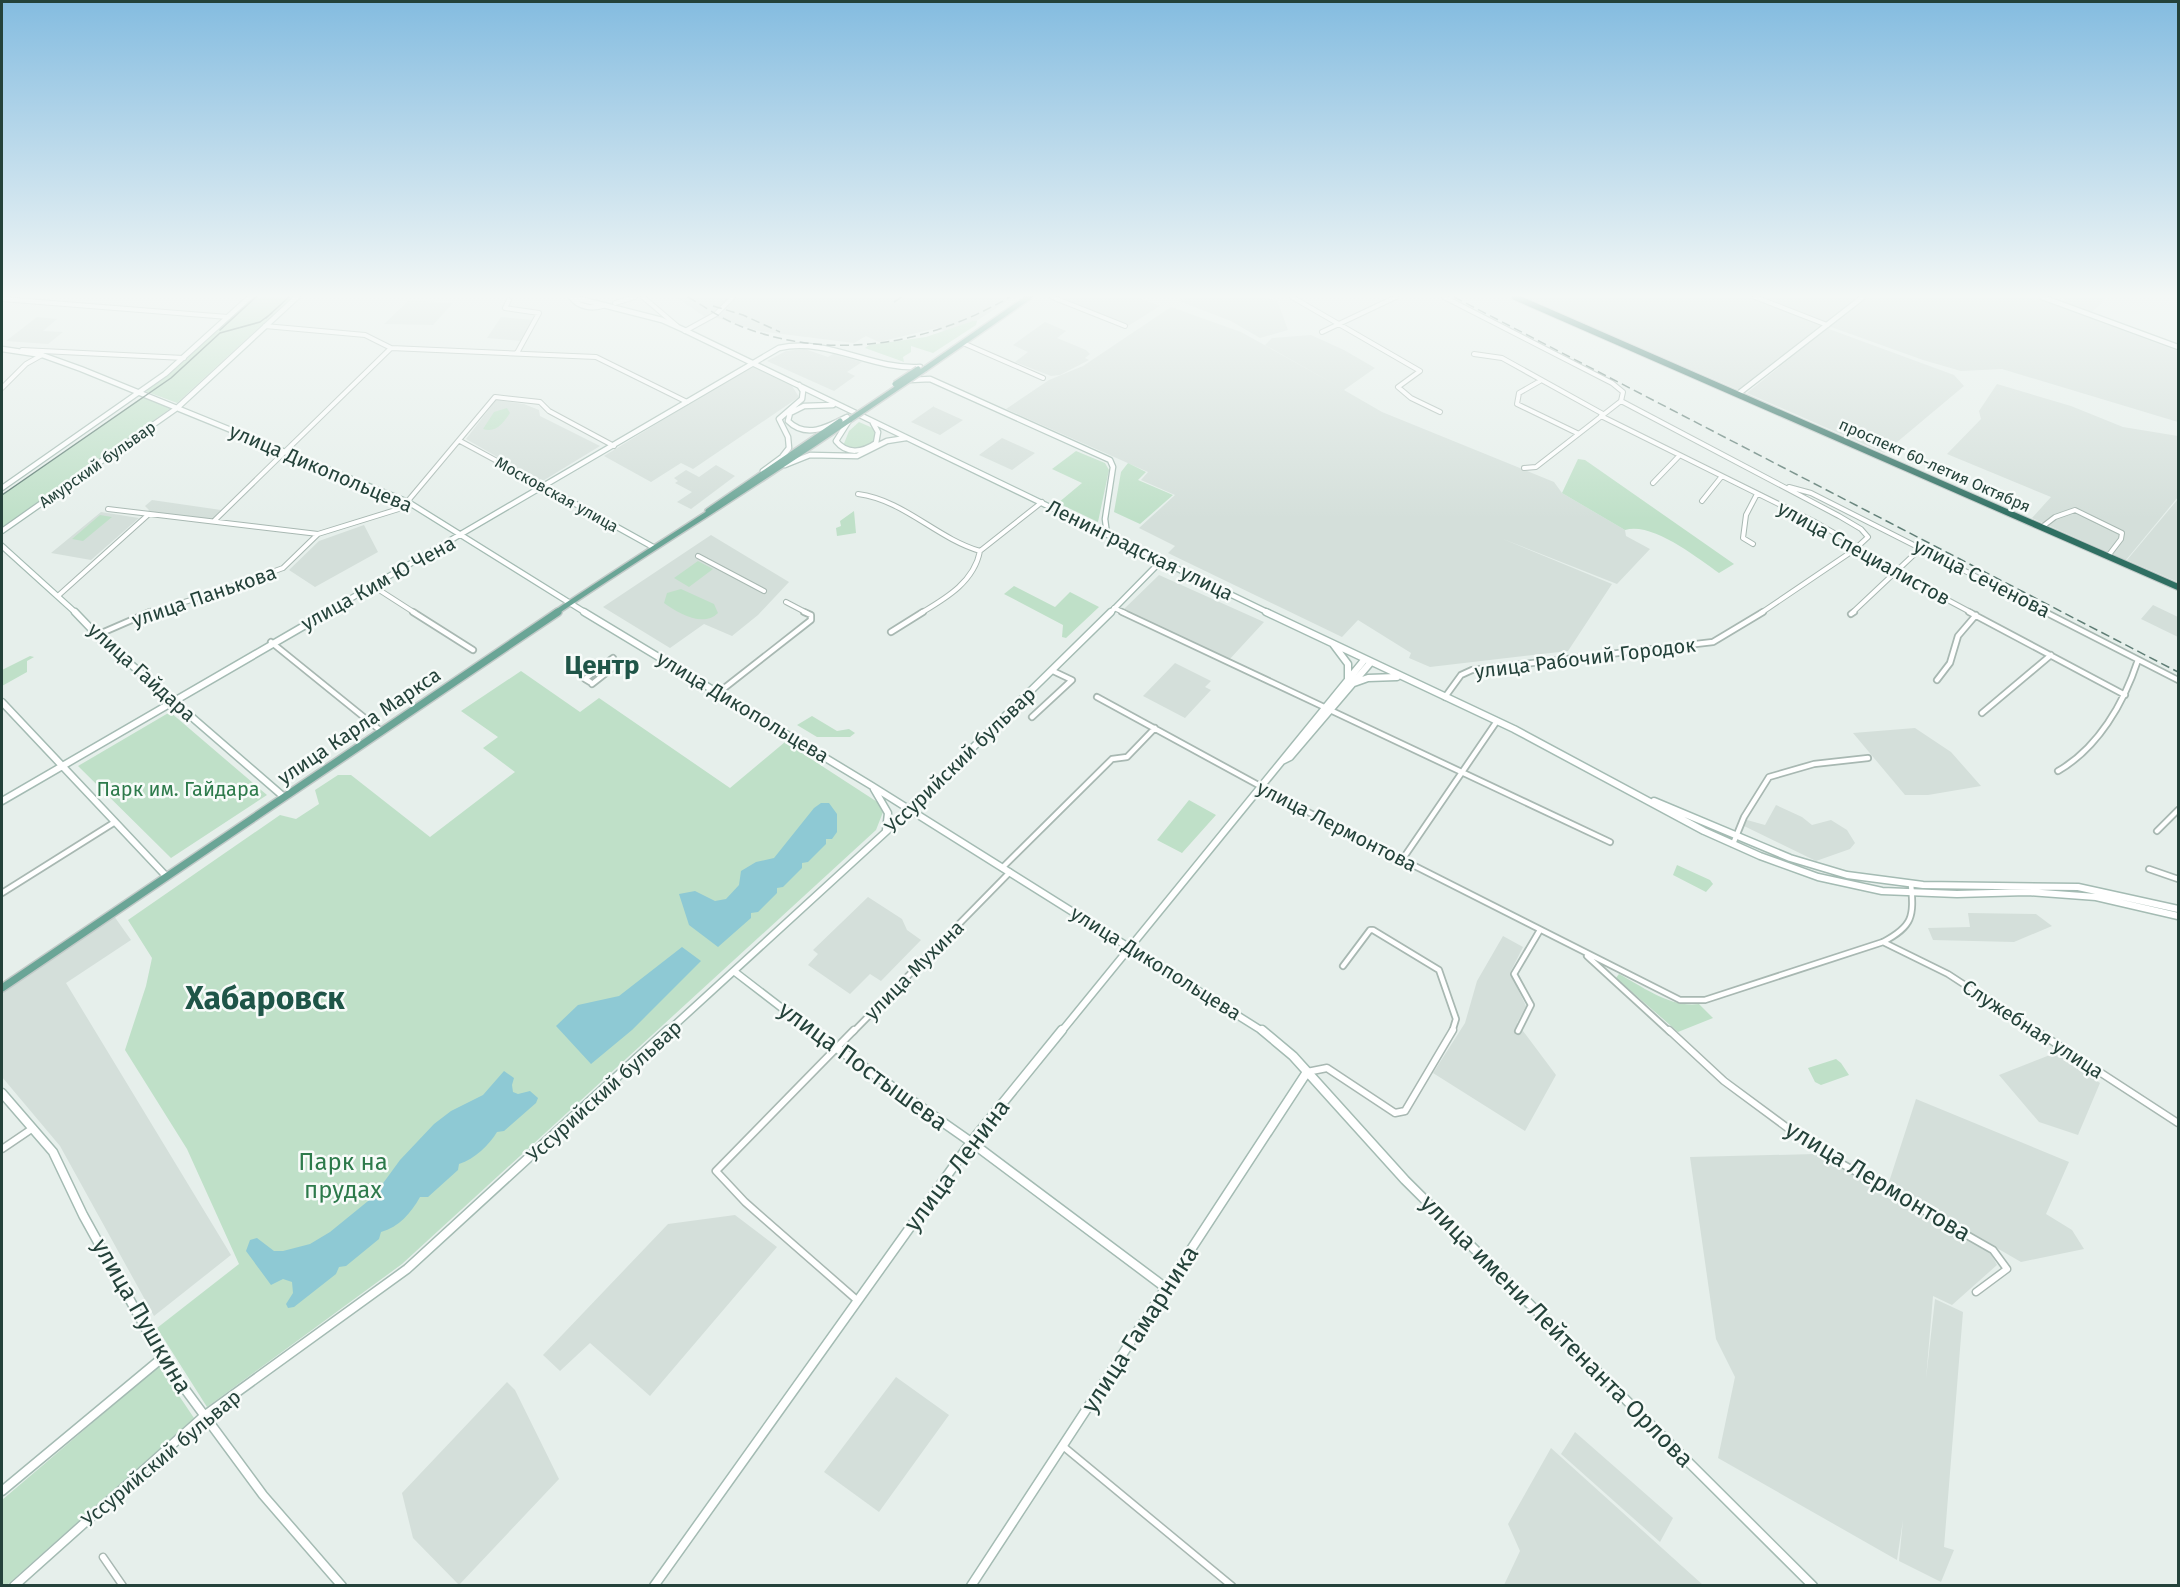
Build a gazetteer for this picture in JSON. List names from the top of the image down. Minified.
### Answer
{"streets":{"highway":["проспект 60-летия Октября"],"main road":["Амурский бульвар","улица Дикопольцева","Московская улица","Ленинградская улица","улица Ким Ю Чена","улица Гайдара","улица Карла Маркса","Уссурийский бульвар","улица Постышева","улица Ленина","улица Пушкина","улица Гамарника","улица имени Лейтенанта Орлова"],"street":["улица Специалистов","улица Сеченова","улица Панькова","улица Рабочий Городок","улица Лермонтова","улица Мухина","Служебная улица"]},"crossings":[["Амурский бульвар","улица Дикопольцева"],["улица Дикопольцева","улица Ким Ю Чена"],["улица Дикопольцева","улица Панькова"],["улица Дикопольцева","улица Карла Маркса"],["улица Дикопольцева","Уссурийский бульвар"],["улица Дикопольцева","улица Мухина"],["улица Дикопольцева","улица Ленина"],["улица Дикопольцева","улица Гамарника"],["улица Дикопольцева","улица имени Лейтенанта Орлова"],["Московская улица","улица Ким Ю Чена"],["Московская улица","улица Панькова"],["Московская улица","улица Карла Маркса"],["Ленинградская улица","улица Рабочий Городок"],["Ленинградская улица","Уссурийский бульвар"],["Ленинградская улица","улица Ленина"],["улица Специалистов","улица Сеченова"],["улица Специалистов","улица Рабочий Городок"],["улица Сеченова","улица Рабочий Городок"],["улица Ким Ю Чена","улица Панькова"],["улица Ким Ю Чена","улица Гайдара"],["улица Панькова","улица Гайдара"],["улица Гайдара","улица Карла Маркса"],["Уссурийский бульвар","улица Постышева"],["Уссурийский бульвар","улица Пушкина"],["улица Лермонтова","Служебная улица"],["улица Лермонтова","улица Ленина"],["улица Мухина","улица Постышева"],["улица Мухина","улица Ленина"],["улица Постышева","улица Ленина"],["улица Постышева","улица Гамарника"],["улица Гамарника","улица имени Лейтенанта Орлова"]],"districts":["Центр","Хабаровск"],"parks":["Парк им. Гайдара","Парк на прудах"]}
